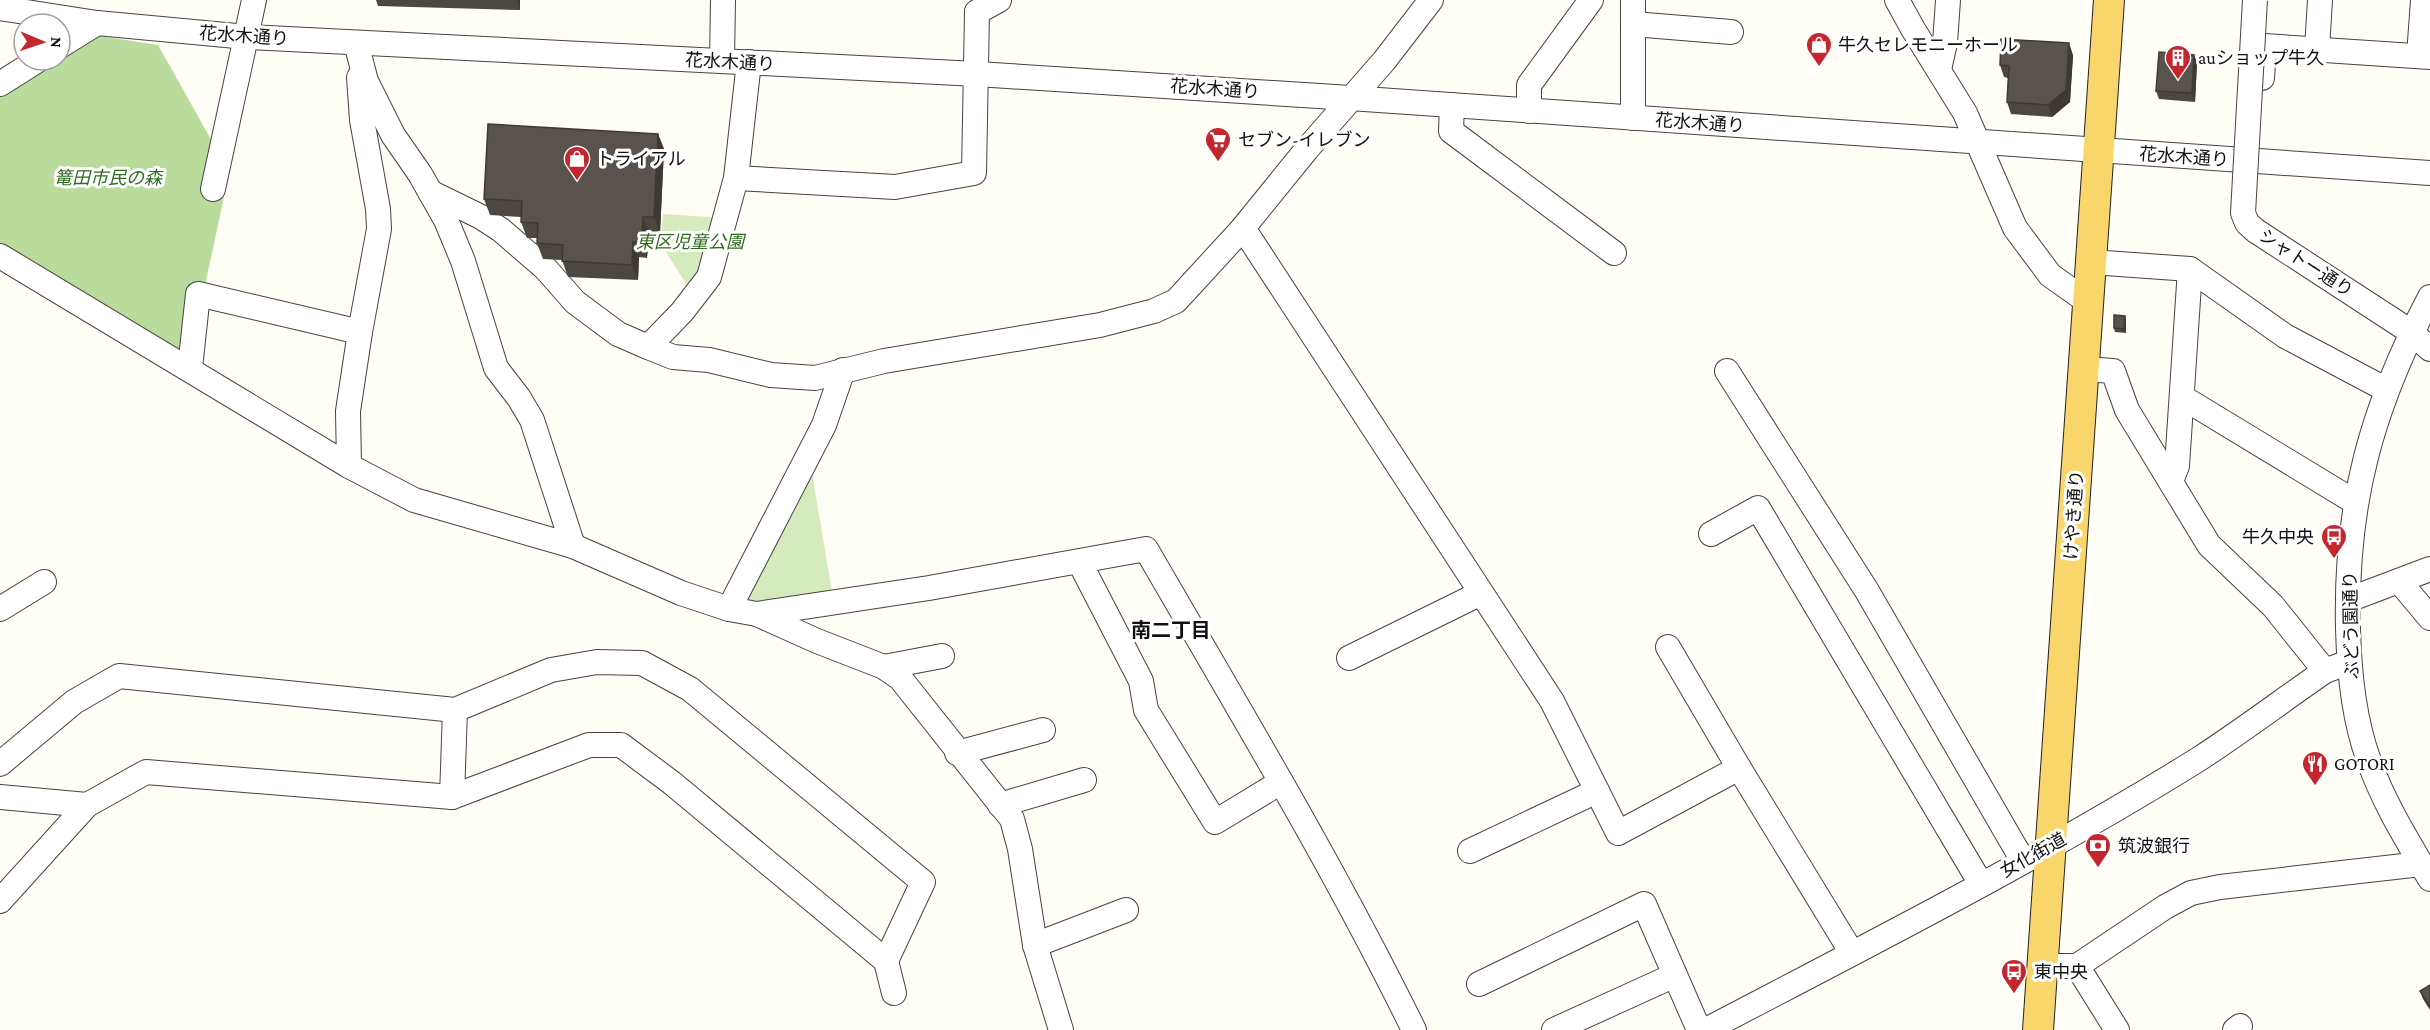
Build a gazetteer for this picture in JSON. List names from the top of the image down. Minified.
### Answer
{"streets":{"main road":["けやき通り"],"street":["花水木通り","シャトー通り","ぶどう園通り","女化街道"]},"crossings":[["花水木通り","けやき通り"],["シャトー通り","ぶどう園通り"],["けやき通り","女化街道"],["ぶどう園通り","女化街道"]],"districts":["南二丁目"],"parks":["篭田市民の森","東区児童公園"],"places":{"shop":["牛久セレモニーホール","トライアル"],"building":["auショップ牛久"],"supermarket":["セブン-イレブン"],"bus stop":["牛久中央","東中央"],"restaurant":["GOTORI"],"bank":["筑波銀行"]},"north":"right"}
